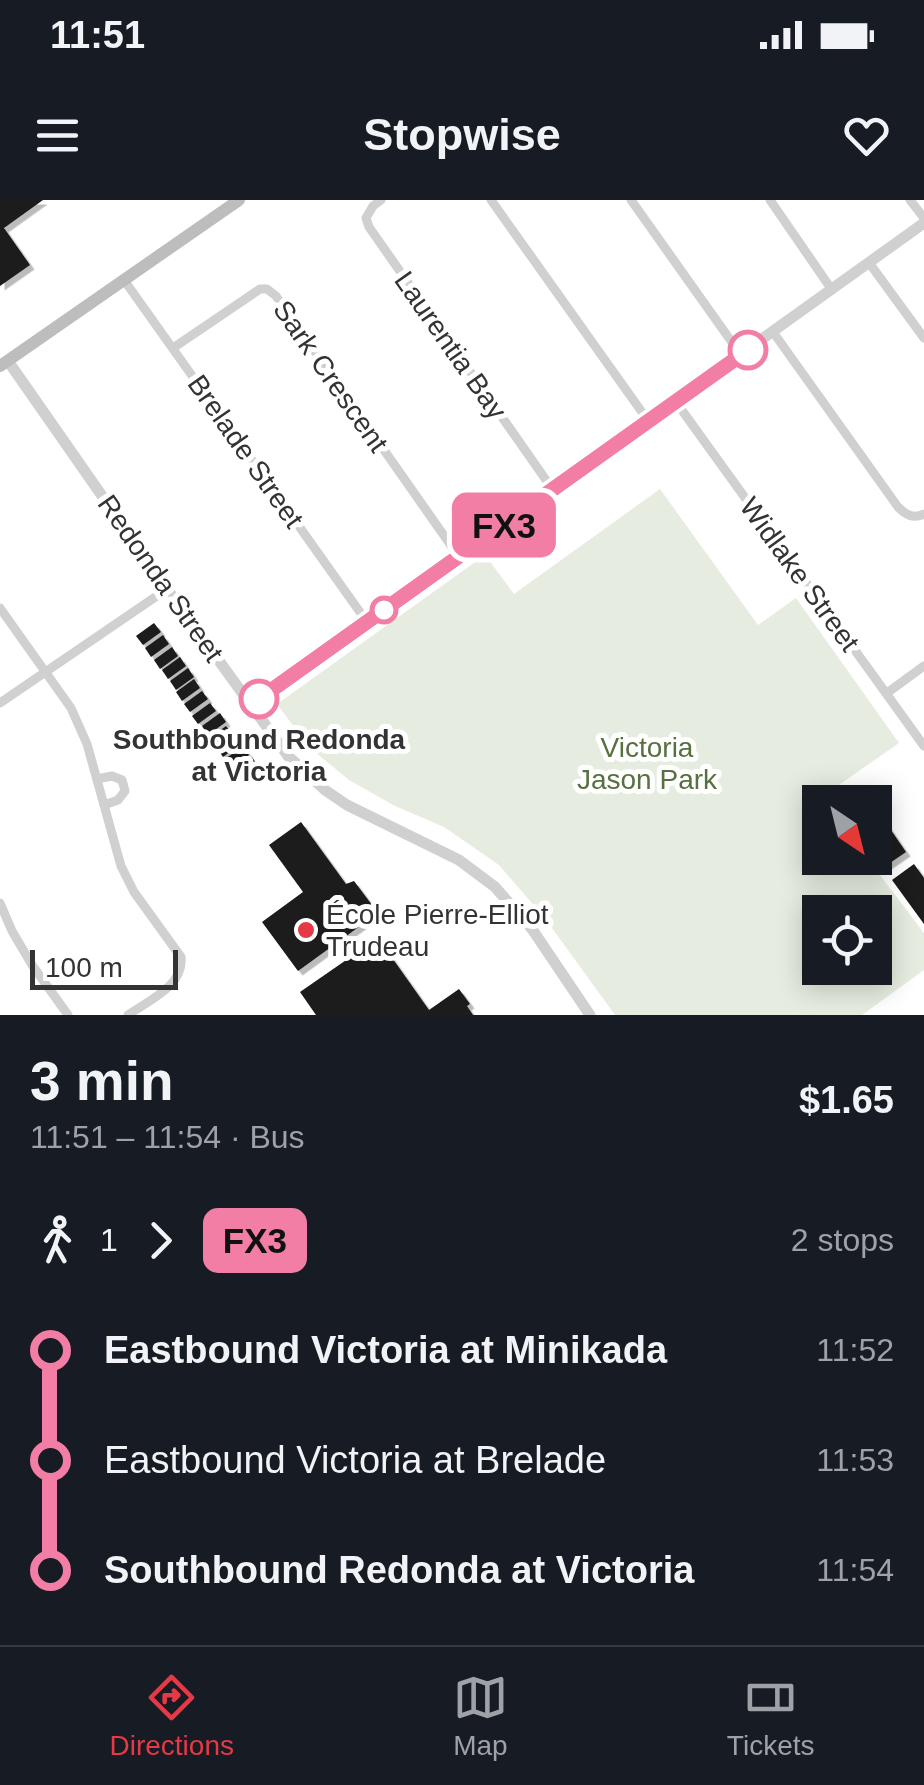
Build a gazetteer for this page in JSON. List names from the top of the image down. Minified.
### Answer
{"streets":{"street":["Laurentia Bay","Sark Crescent","Brelade Street","Widlake Street","Redonda Street"]},"crossings":[["Sark Crescent","Brelade Street"]],"parks":["Victoria Jason Park"],"places":["Southbound Redonda at Victoria","École Pierre-Elliot Trudeau"],"lines":["bus line FX3"],"scale_bar":"100 m","north":"bottom right","page":{"status":"11:51","header":"Stopwise","on_map":"FX3","scale":"100 m","heading":["3 min","11:51 – 11:54 · Bus","$1.65"],"legs":["1","FX3","2 stops"],"list":[{"name":"Eastbound Victoria at Minikada","value":"11:52"},{"name":"Eastbound Victoria at Brelade","value":"11:53"},{"name":"Southbound Redonda at Victoria","value":"11:54"}],"tabs":["Directions","Map","Tickets"]}}
